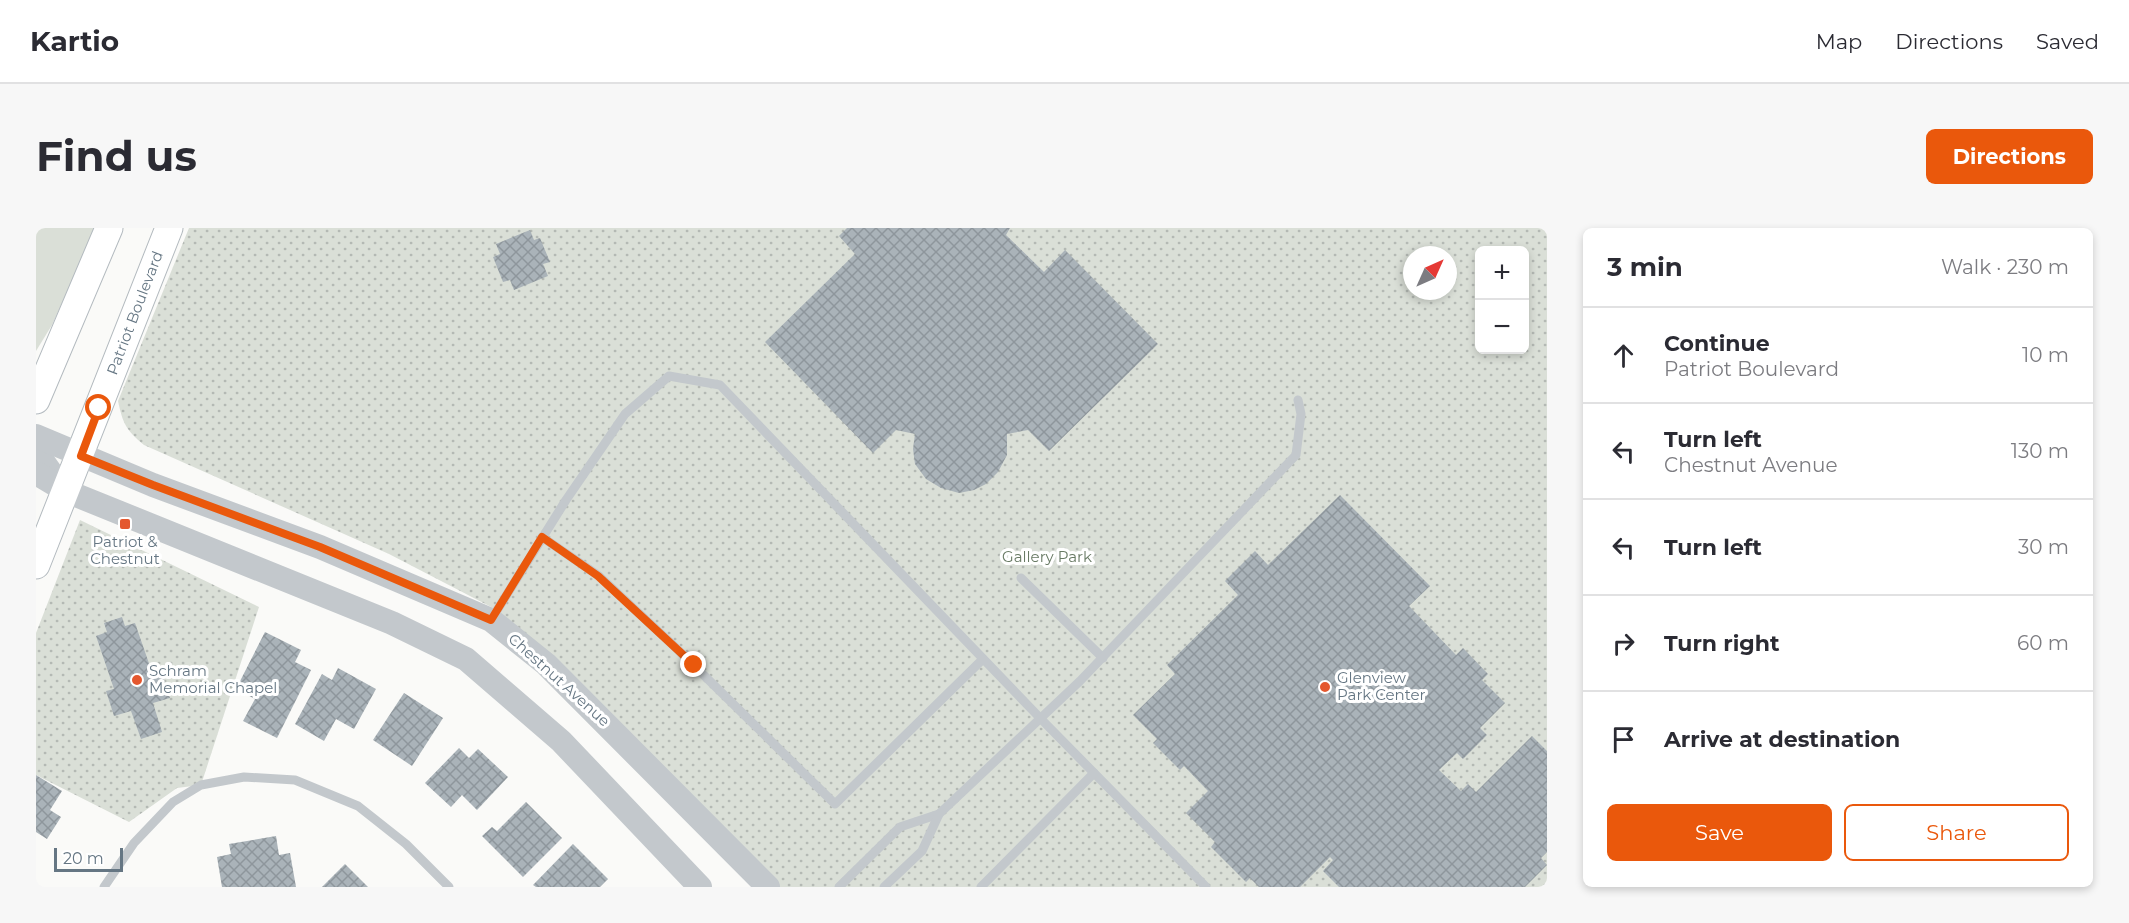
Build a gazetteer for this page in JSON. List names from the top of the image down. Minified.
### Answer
{"streets":{"main road":["Patriot Boulevard"],"street":["Chestnut Avenue"]},"crossings":[["Patriot Boulevard","Chestnut Avenue"]],"parks":["Gallery Park"],"places":{"transit":["Patriot & Chestnut"],"other":["Schram Memorial Chapel","Glenview Park Center"]},"scale_bar":"20 m","north":"top right","page":{"header":"Kartio","nav":["Map","Directions","Saved"],"buttons":["Directions",["Save","Share"]],"title":"Find us","heading":["3 min","Walk · 230 m"],"map_buttons":["+","−"],"list":[["Continue","Patriot Boulevard","10 m"],["Turn left","Chestnut Avenue","130 m"],["Turn left","30 m"],["Turn right","60 m"],"Arrive at destination"],"scale":"20 m"}}
